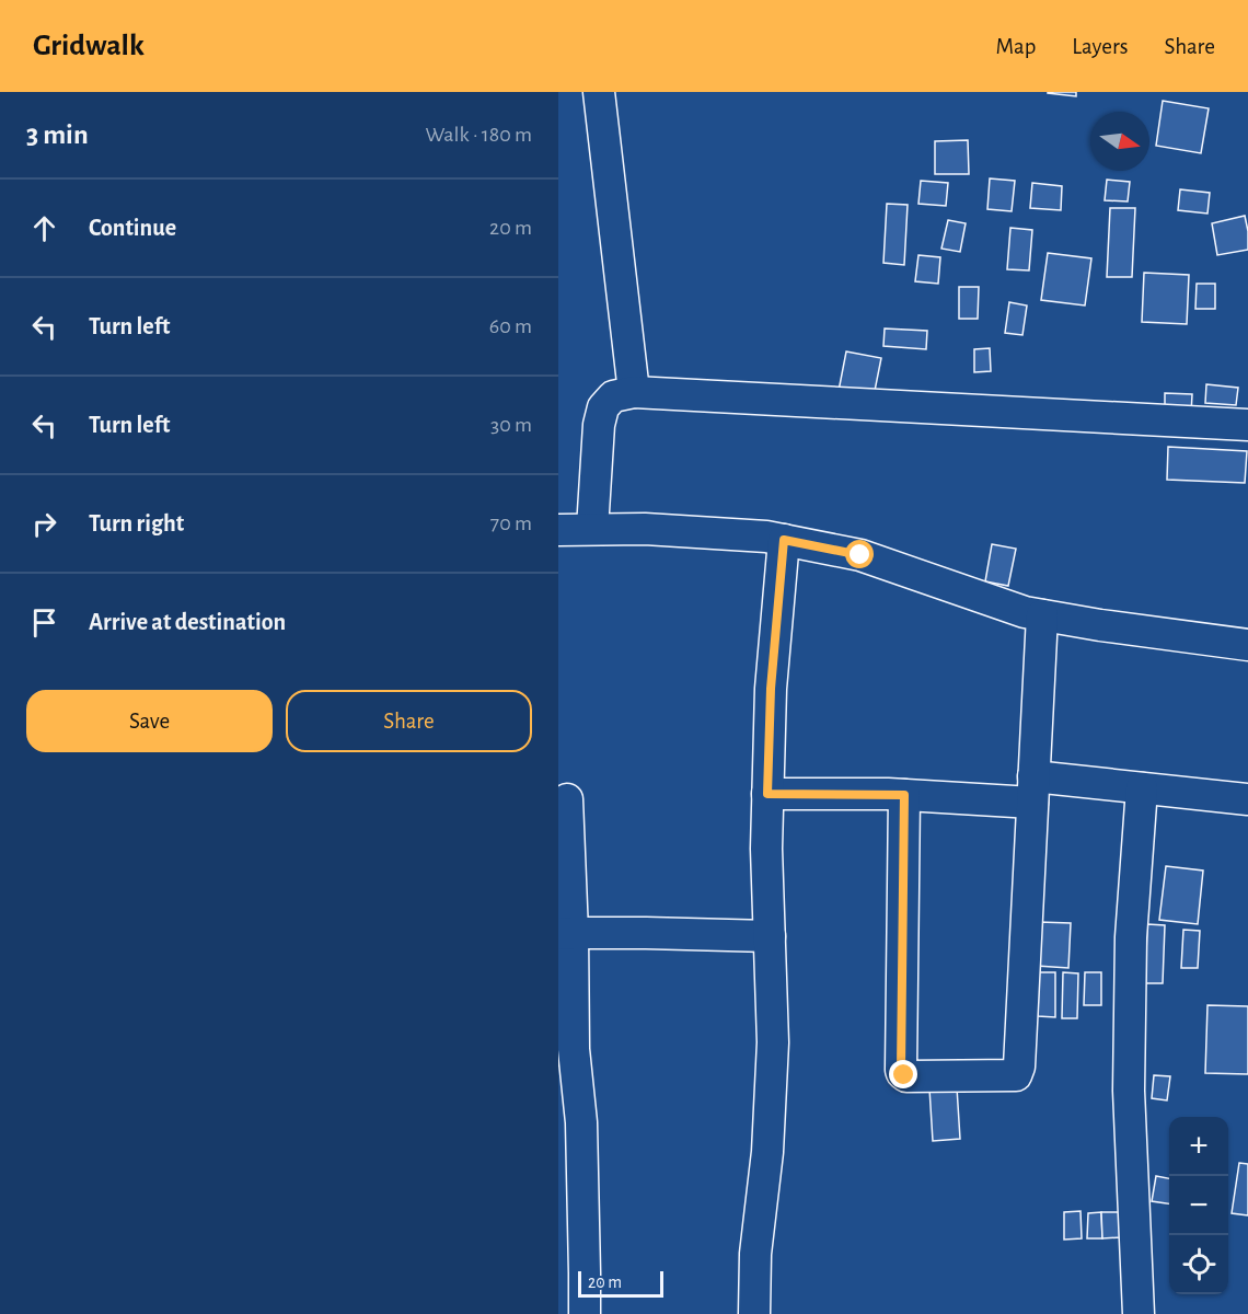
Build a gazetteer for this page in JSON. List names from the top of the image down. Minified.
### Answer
{"scale_bar":"20 m","north":"right","page":{"header":"Gridwalk","nav":["Map","Layers","Share"],"heading":["3 min","Walk · 180 m"],"list":[["Continue","20 m"],["Turn left","60 m"],["Turn left","30 m"],["Turn right","70 m"],"Arrive at destination"],"buttons":["Save","Share"],"map_buttons":["+","−"],"scale":"20 m"}}
